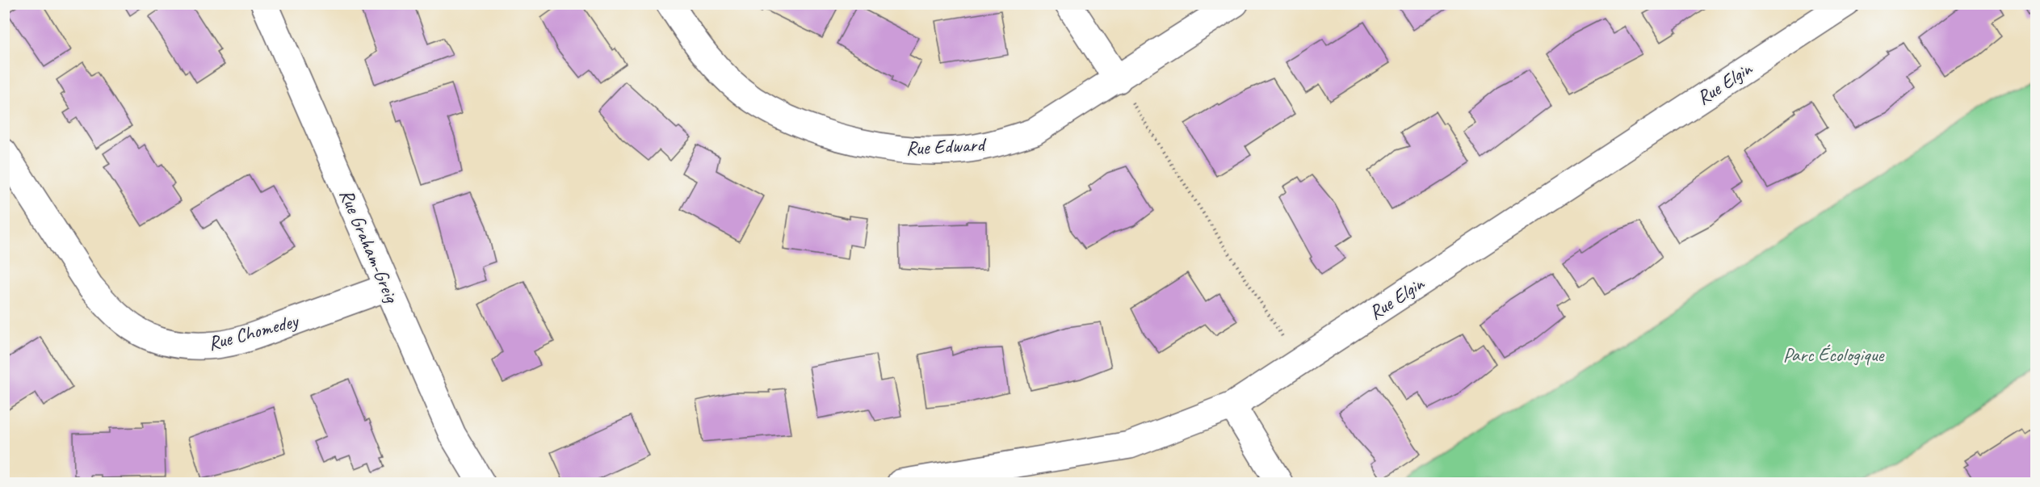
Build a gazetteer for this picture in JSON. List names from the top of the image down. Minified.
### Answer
{"streets":{"street":["Rue Elgin","Rue Edward","Rue Graham-Greig","Rue Chomedey"]},"crossings":[["Rue Graham-Greig","Rue Chomedey"]],"parks":["Parc Écologique"]}
